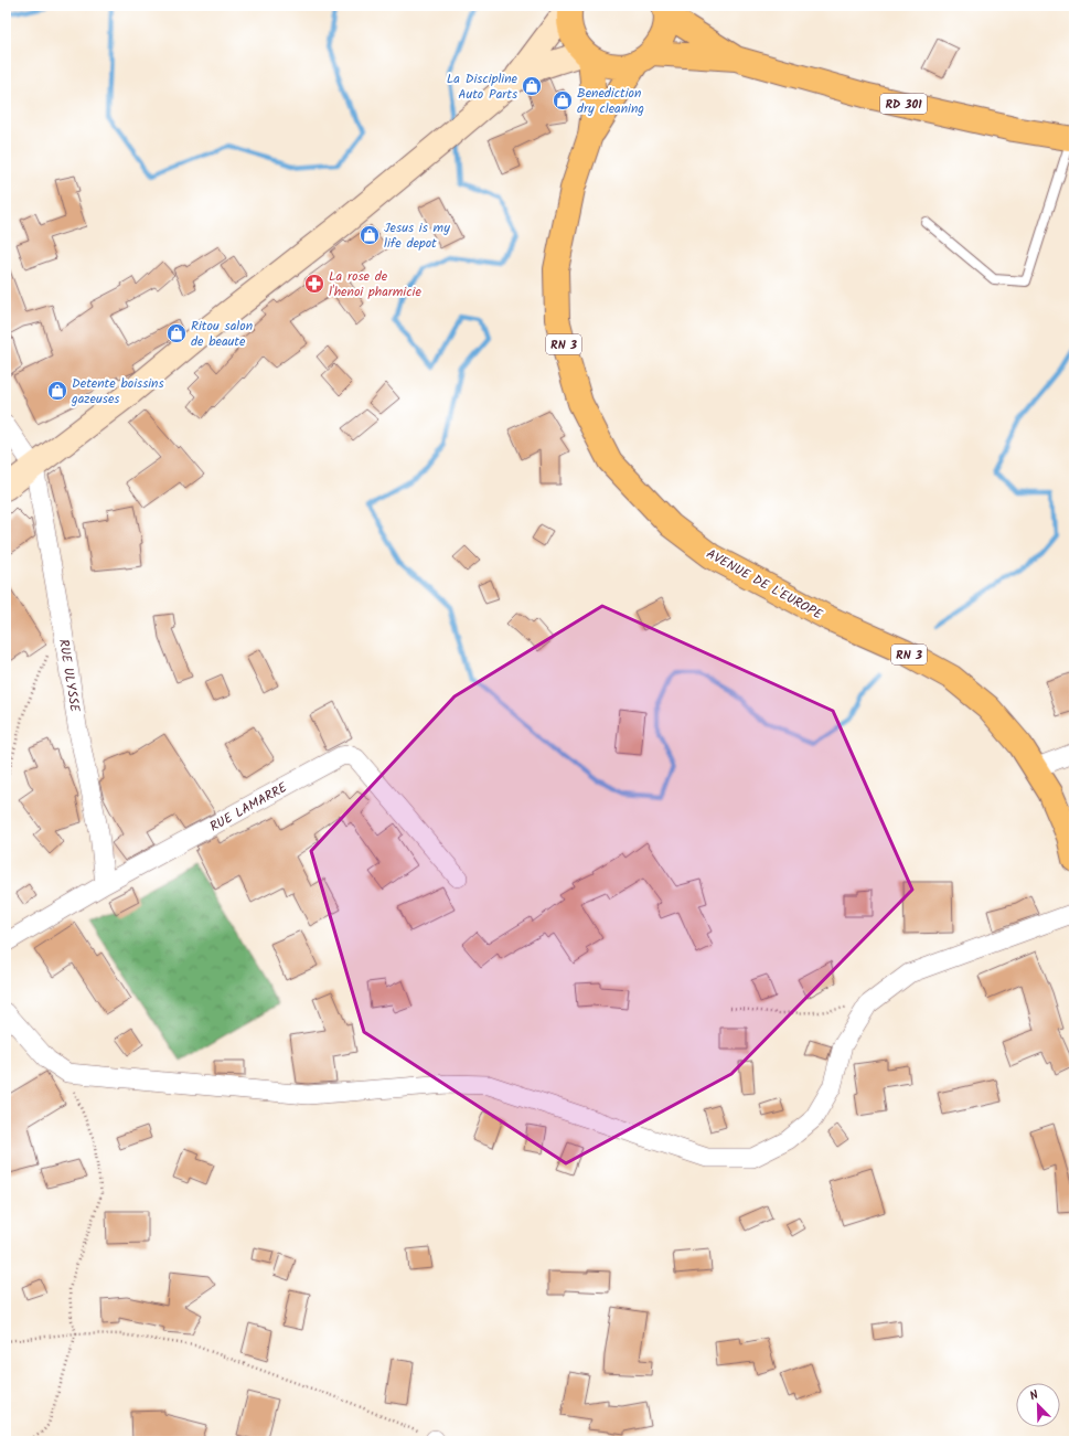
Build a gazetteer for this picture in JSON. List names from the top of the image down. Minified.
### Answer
{"streets":{"main road":["RD 301","RN 3","AVENUE DE L'EUROPE"],"street":["RUE ULYSSE","RUE LAMARRE"]},"crossings":[["RD 301","AVENUE DE L'EUROPE"],["RUE ULYSSE","RUE LAMARRE"]],"places":{"shop":["La Discipline Auto Parts","Benediction dry cleaning","Jesus is my life depot","Ritou salon de beaute","Detente boissins gazeuses"],"pharmacy":["La rose de l'henoi pharmicie"]},"north":"top left"}
